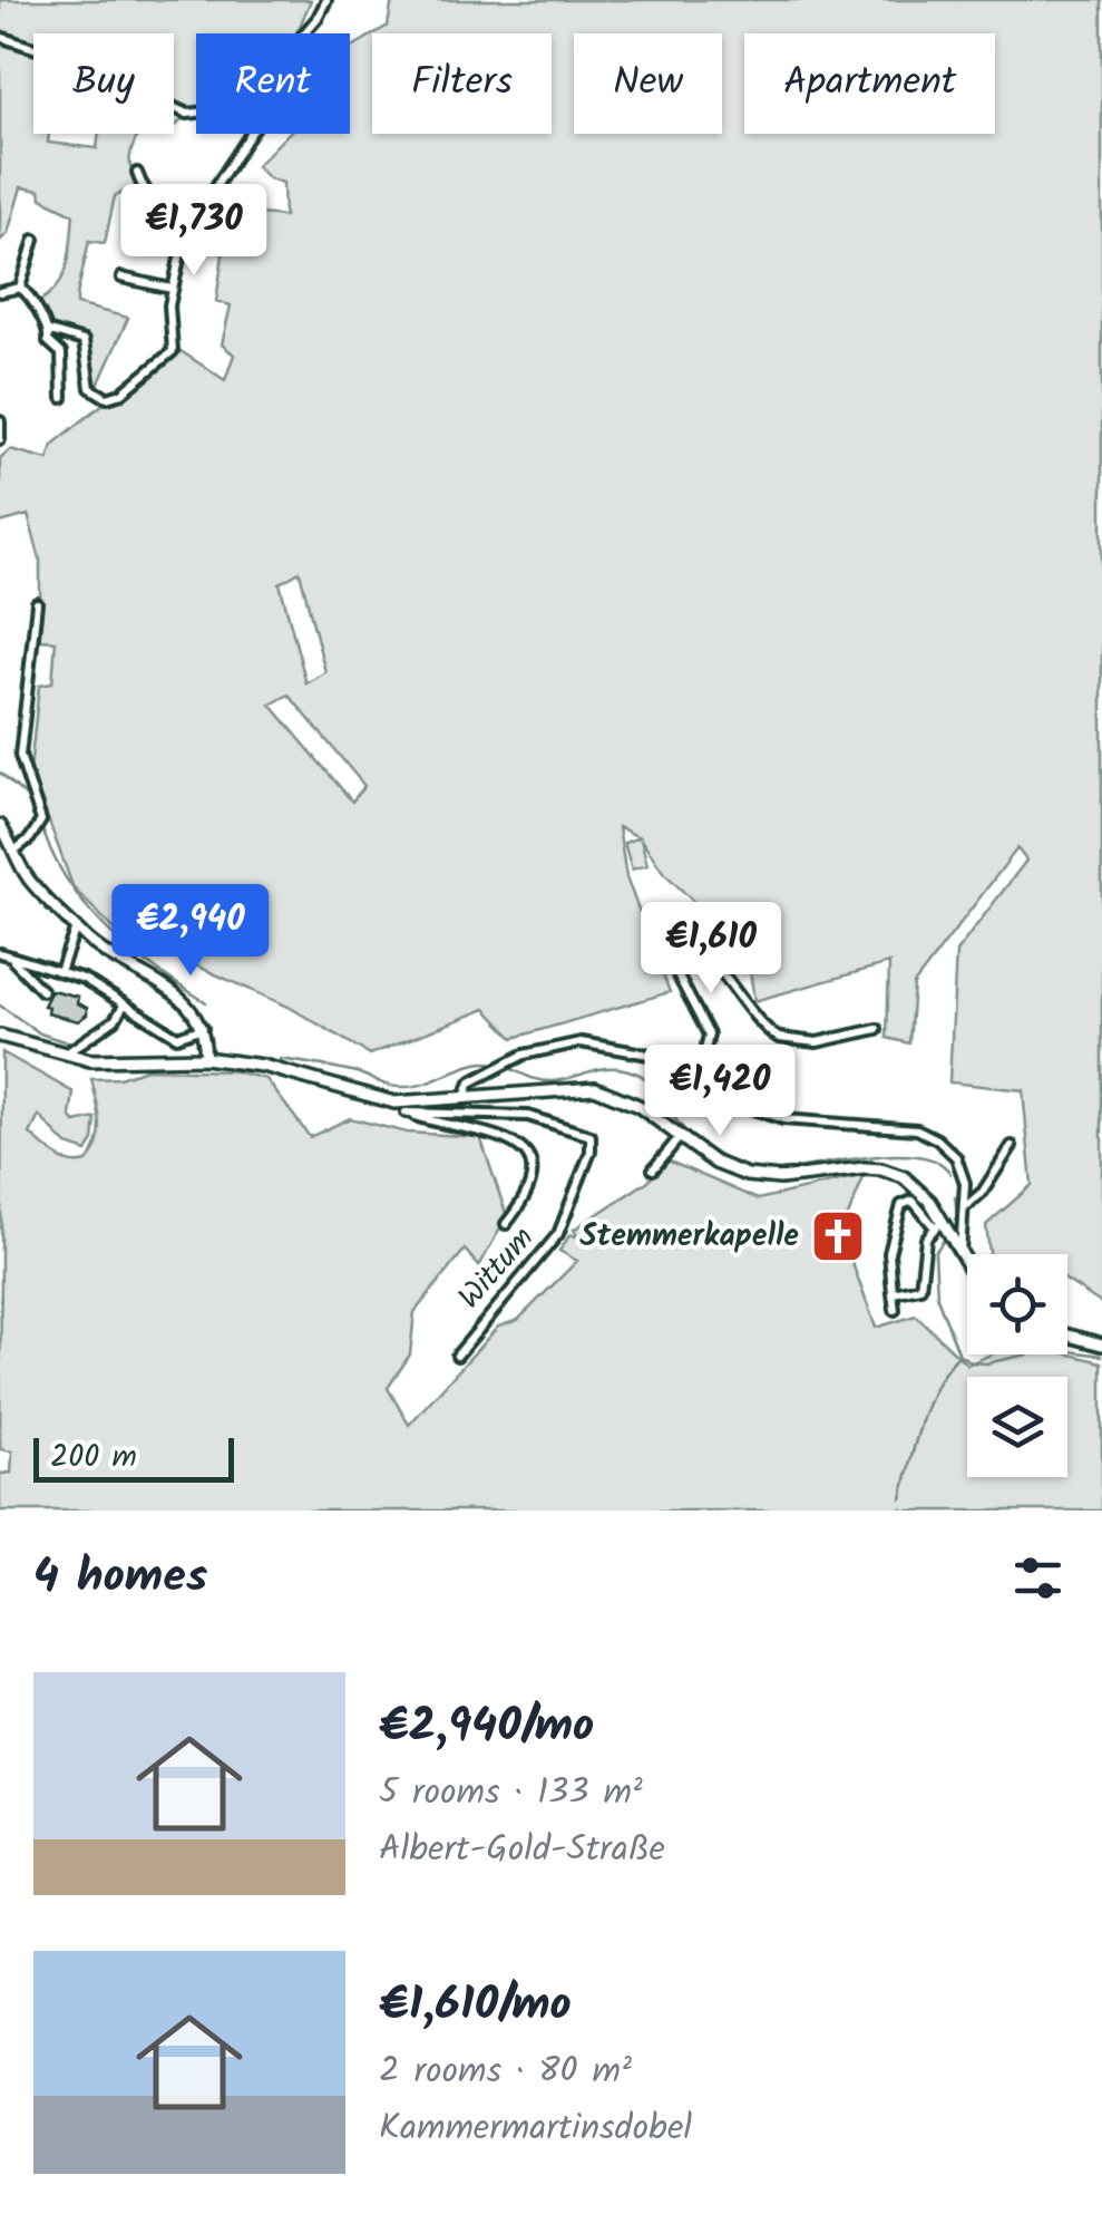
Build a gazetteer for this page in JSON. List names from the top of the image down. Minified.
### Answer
{"streets":{"street":["Wittum"]},"places":{"church":["Stemmerkapelle"]},"scale_bar":"200 m","page":{"chip":["Buy","Rent","Filters","New","Apartment"],"price":["€1,730","€2,940","€1,610","€1,420"],"scale":"200 m","heading":"4 homes","list":[{"name":"€2,940/mo","note":"5 rooms · 133 m² · Albert-Gold-Straße"},{"name":"€1,610/mo","note":"2 rooms · 80 m² · Kammermartinsdobel"}]}}
